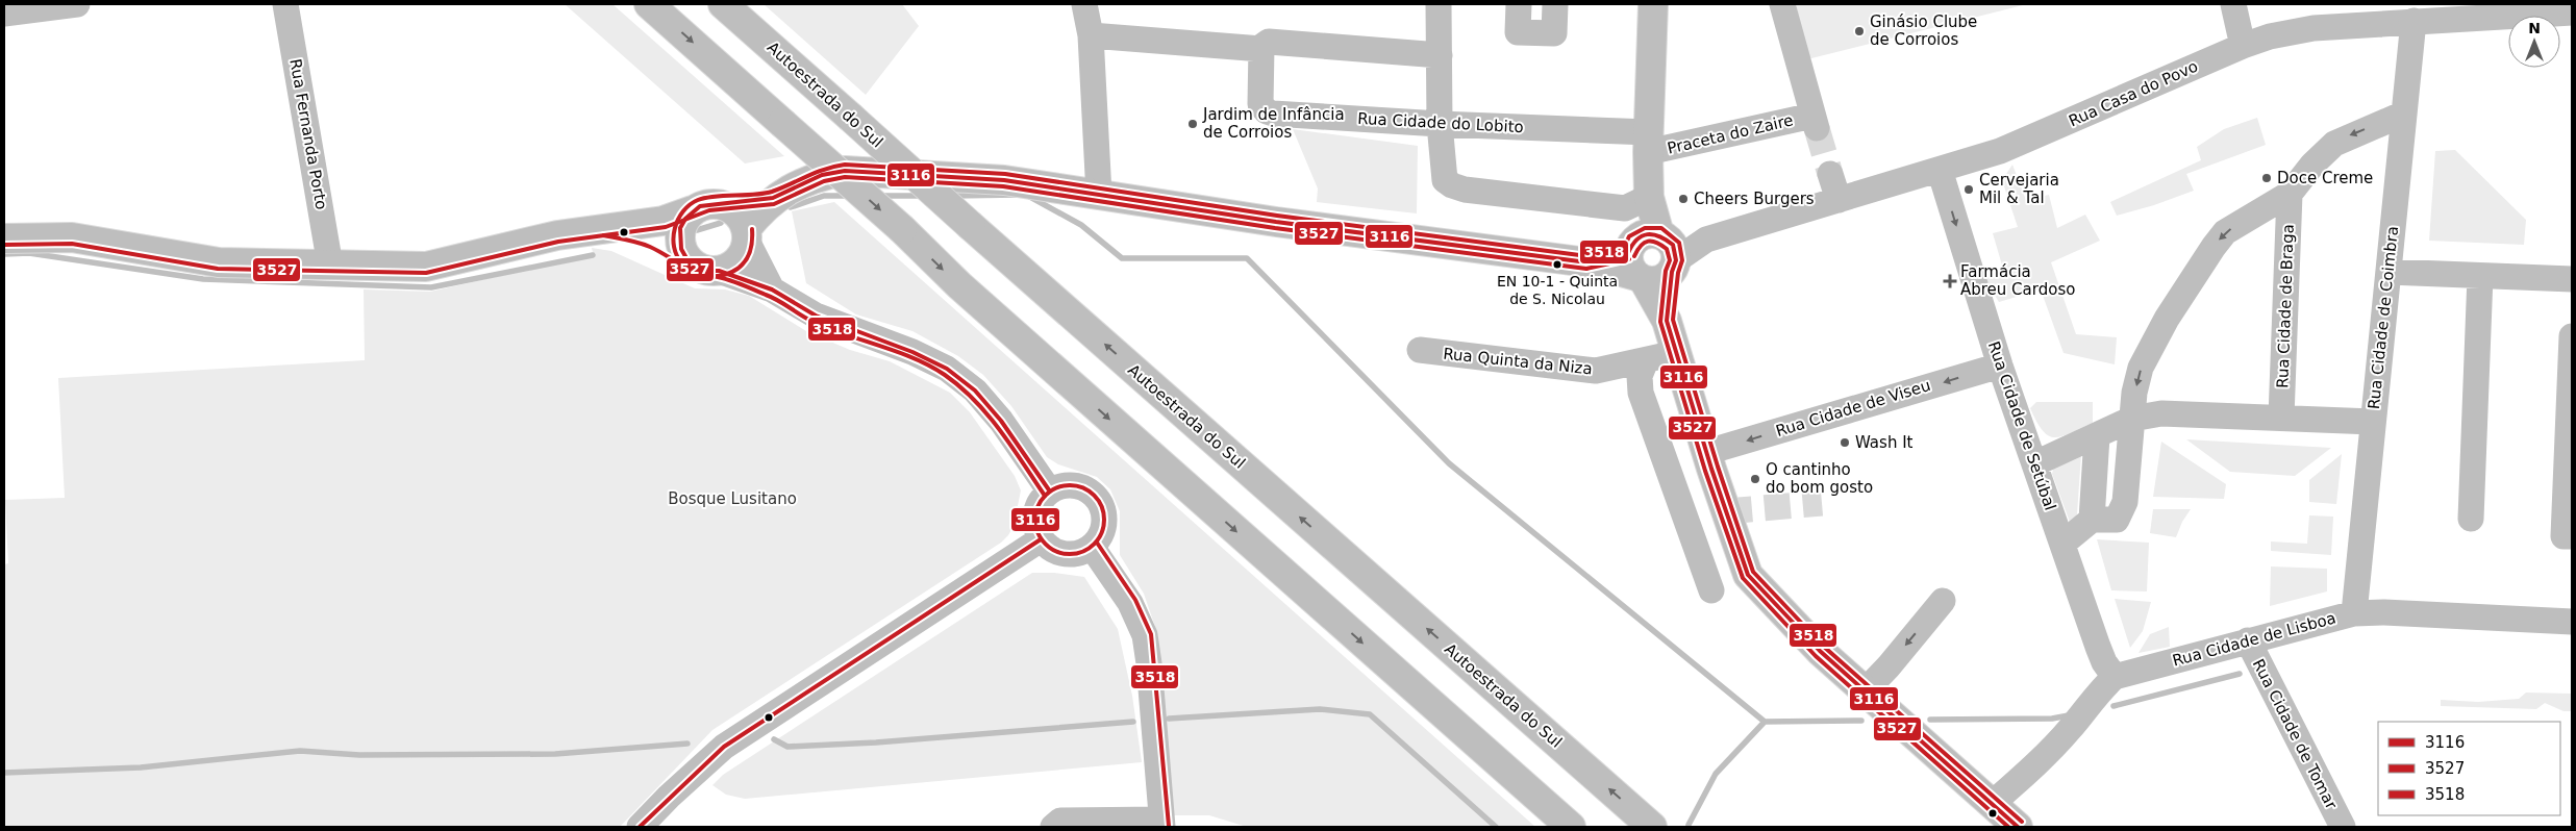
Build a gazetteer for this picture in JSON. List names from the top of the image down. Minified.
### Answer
{"streets":{"main road":["Rua Casa do Povo","Autoestrada do Sul"],"street":["Rua Cidade do Lobito","Rua Fernanda Porto","Praceta do Zaire","Rua Cidade de Braga","Rua Cidade de Coimbra","Rua Quinta da Niza","Rua Cidade de Viseu","Rua Cidade de Setúbal","Rua Cidade de Lisboa","Rua Cidade de Tomar"]},"crossings":[["Rua Casa do Povo","Rua Fernanda Porto"],["Rua Casa do Povo","Rua Cidade de Coimbra"],["Rua Casa do Povo","Rua Cidade de Setúbal"],["Rua Cidade do Lobito","Praceta do Zaire"],["Rua Cidade de Coimbra","Rua Cidade de Lisboa"],["Rua Cidade de Viseu","Rua Cidade de Setúbal"],["Rua Cidade de Setúbal","Rua Cidade de Lisboa"],["Rua Cidade de Lisboa","Rua Cidade de Tomar"]],"one_way":["Rua Cidade de Viseu","Rua Cidade de Setúbal"],"parks":["Bosque Lusitano"],"places":{"other":["Ginásio Clube de Corroios","Jardim de Infância de Corroios","Doce Creme","Cervejaria Mil & Tal","Cheers Burgers","EN 10-1 - Quinta de S. Nicolau","Wash It","O cantinho do bom gosto"],"health":["Farmácia Abreu Cardoso"]},"lines":["transit line 3518","transit line 3116","transit line 3527"],"legend":["3116","3527","3518"],"north":"top"}
